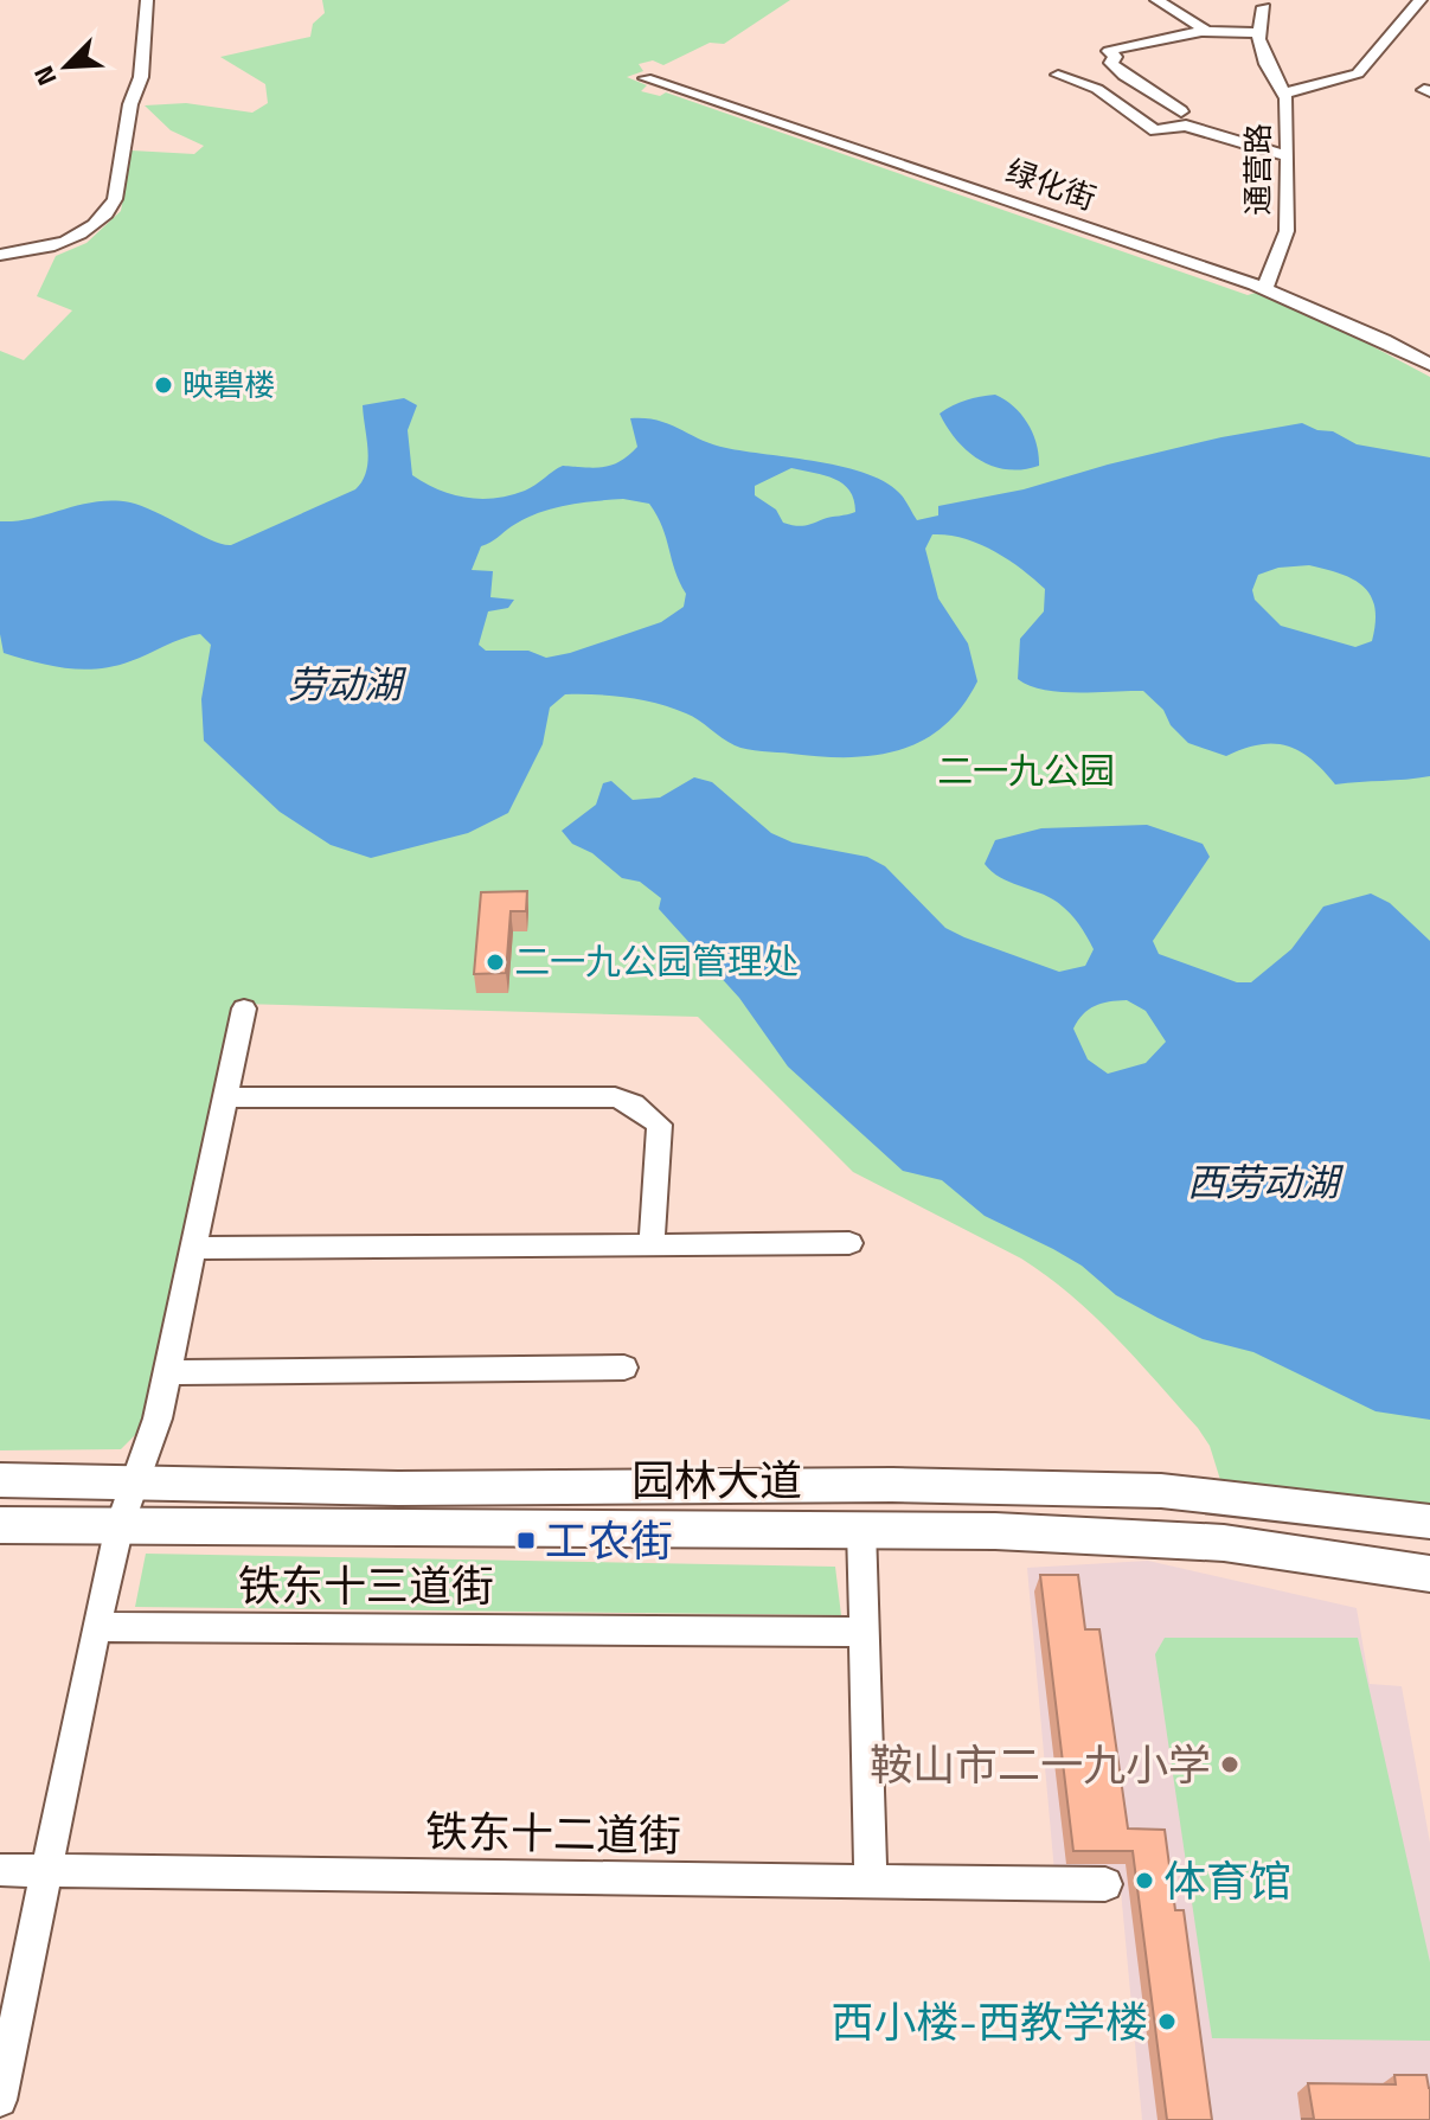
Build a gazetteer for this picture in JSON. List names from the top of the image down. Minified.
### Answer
{"streets":{"main road":["园林大道"],"street":["通营路","绿化街","铁东十三道街","铁东十二道街"]},"crossings":[["通营路","绿化街"]],"water":["劳动湖","西劳动湖"],"parks":["二一九公园"],"places":{"other":["映碧楼","二一九公园管理处","鞍山市二一九小学","体育馆","西小楼-西教学楼"],"transit":["工农街"]},"north":"bottom left"}
